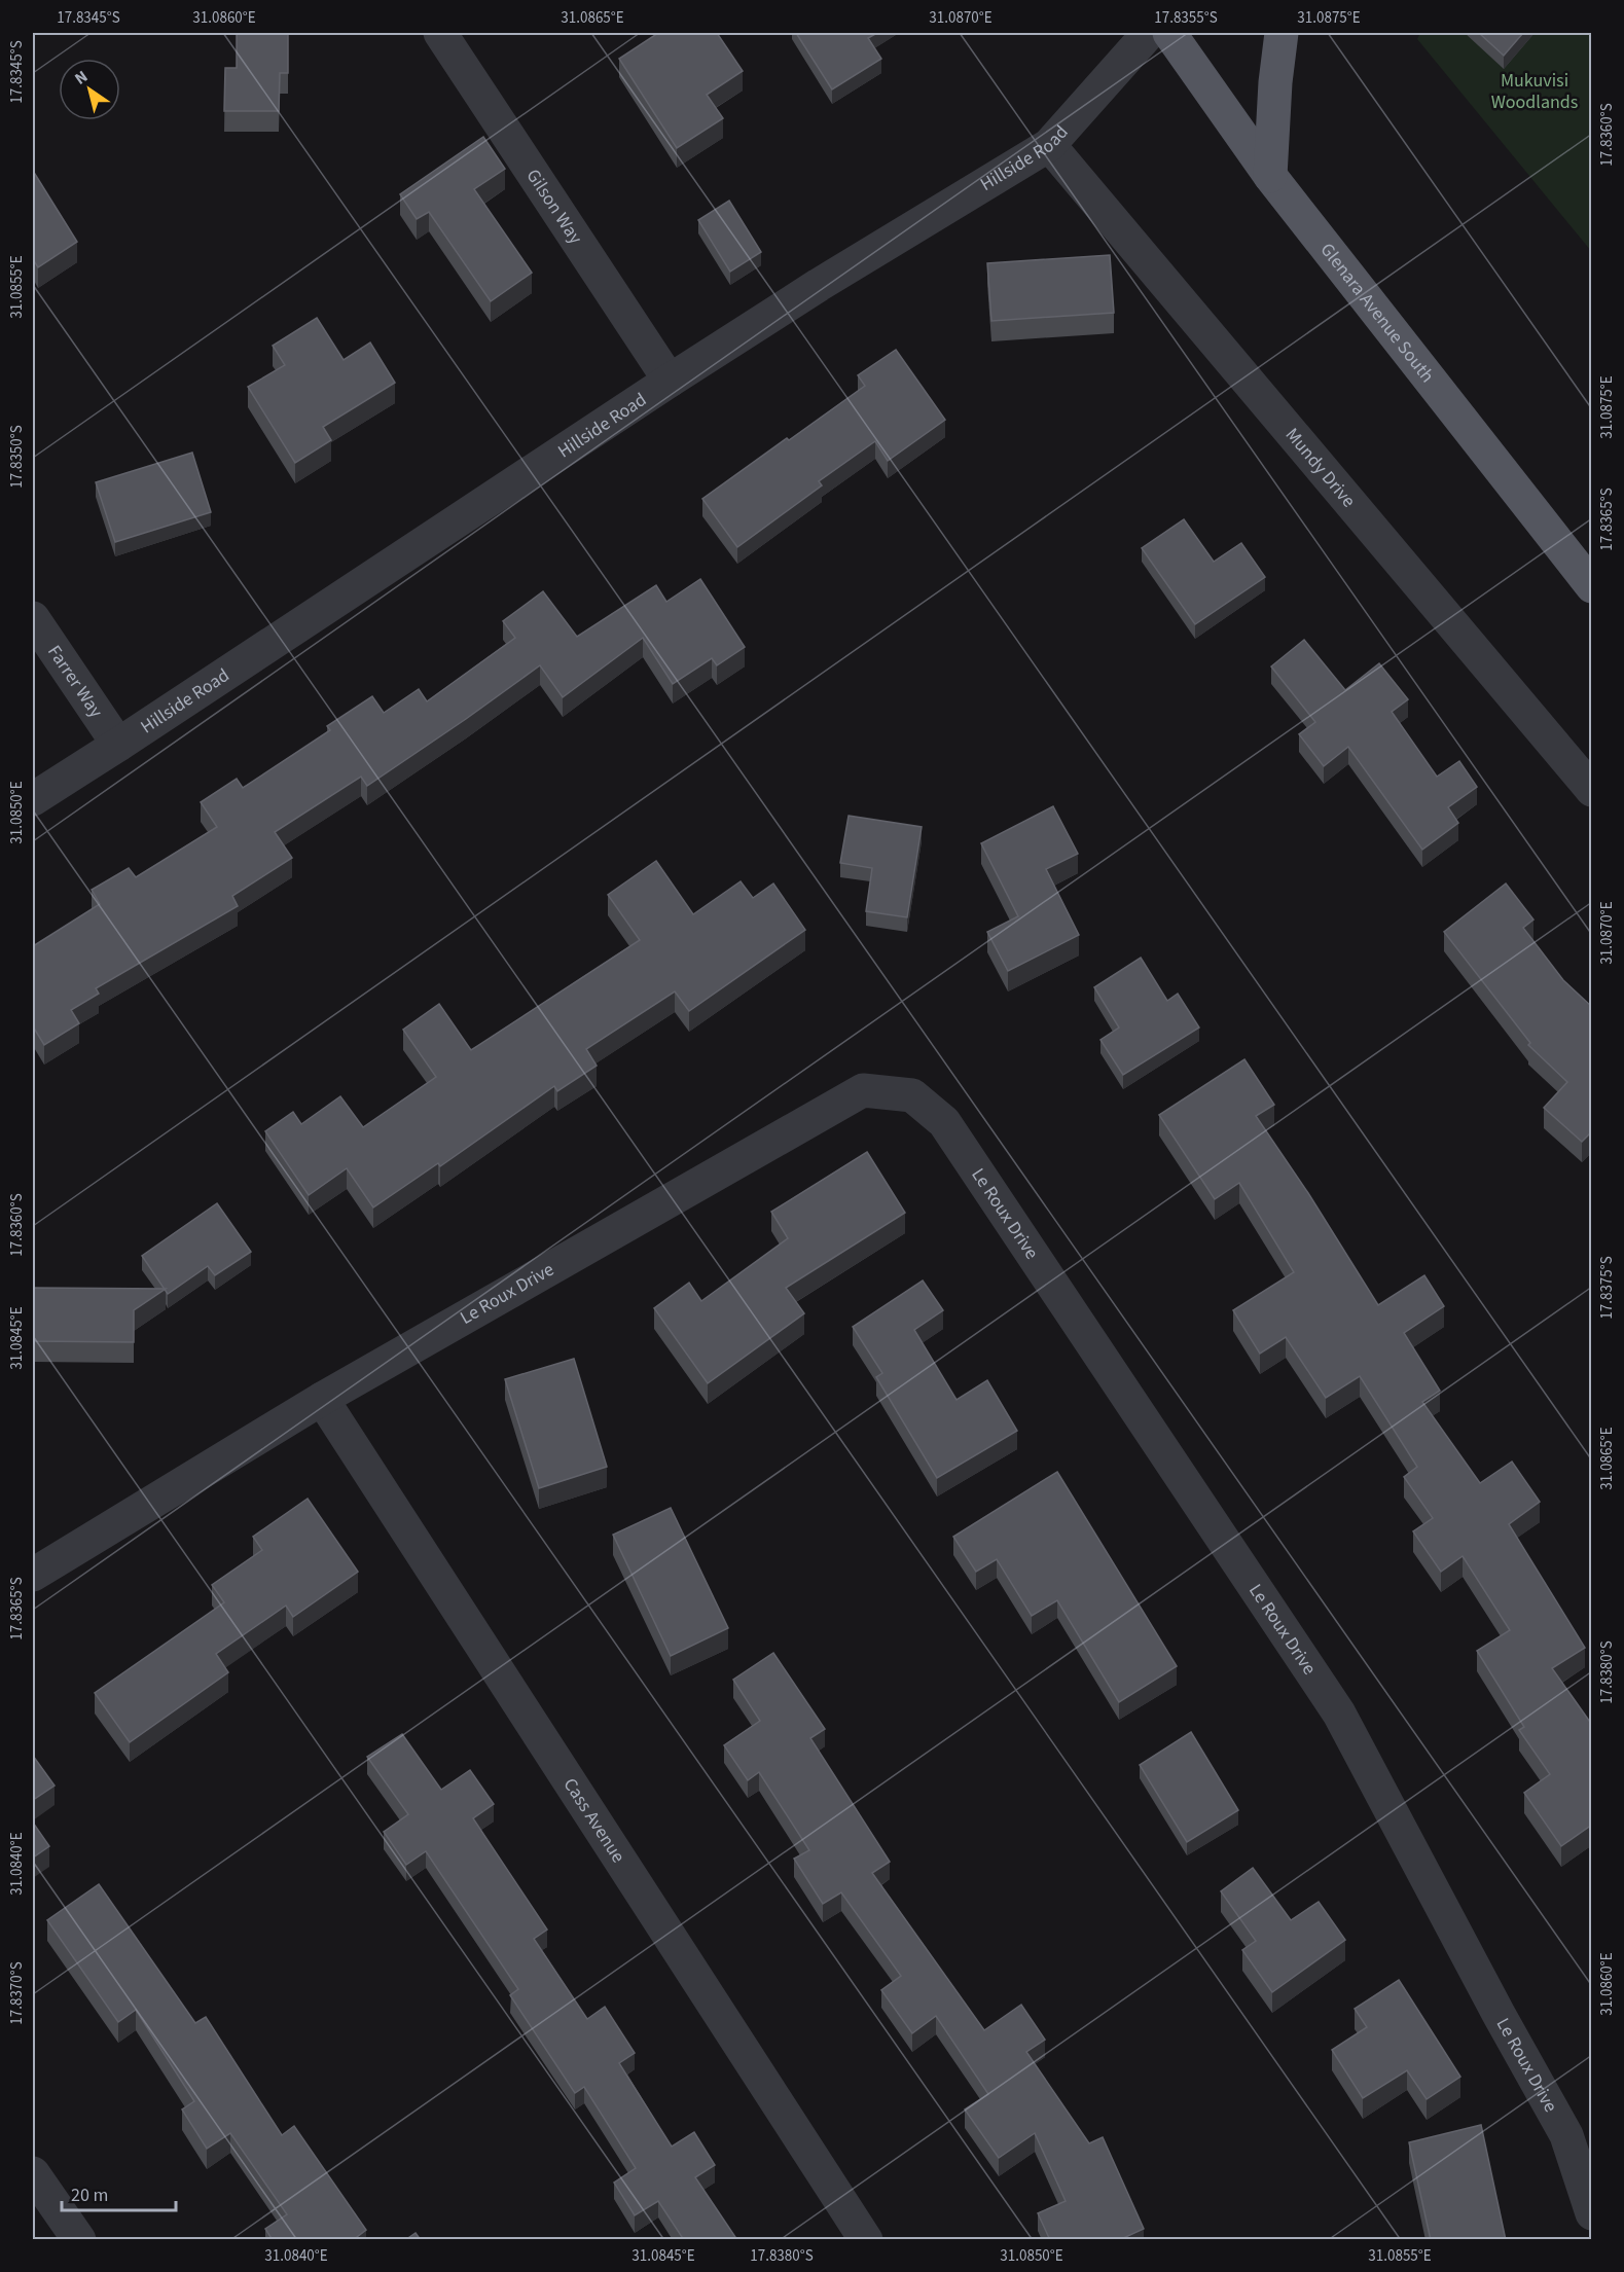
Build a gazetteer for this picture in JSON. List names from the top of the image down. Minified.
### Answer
{"streets":{"main road":["Glenara Avenue South"],"street":["Hillside Road","Gilson Way","Mundy Drive","Farrer Way","Le Roux Drive","Cass Avenue"]},"crossings":[["Hillside Road","Gilson Way"],["Hillside Road","Mundy Drive"],["Hillside Road","Farrer Way"],["Le Roux Drive","Cass Avenue"]],"parks":["Mukuvisi Woodlands"],"scale_bar":"20 m","north":"top left","coordinates":["17.8345°S","31.0860°E","31.0865°E","31.0870°E","17.8355°S","31.0875°E","17.8360°S","31.0855°E","17.8350°S","17.8365°S","31.0850°E","17.8375°S","31.0845°E","17.8380°S","31.0840°E","17.8370°S"]}
